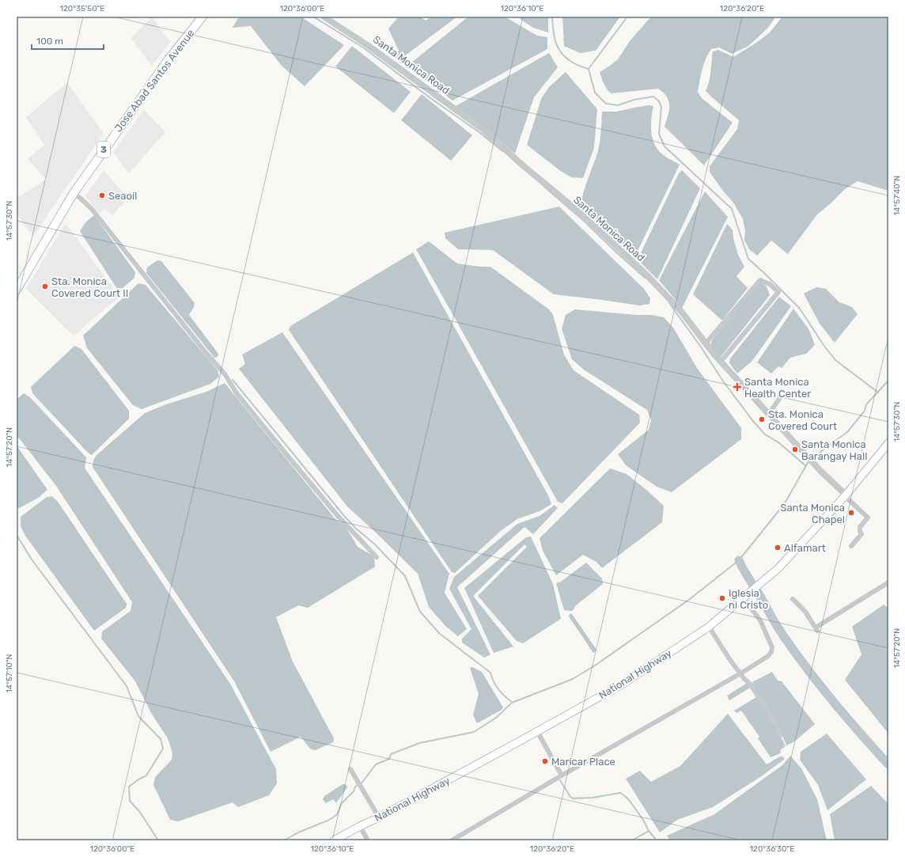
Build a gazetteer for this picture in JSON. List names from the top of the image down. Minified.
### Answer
{"streets":{"highway":["Jose Abad Santos Avenue","3"],"main road":["National Highway"],"street":["Santa Monica Road"]},"crossings":[["Santa Monica Road","National Highway"]],"places":{"other":["Seaoil","Sta. Monica Covered Court II","Sta. Monica Covered Court","Santa Monica Barangay Hall","Santa Monica Chapel","Alfamart","Iglesia ni Cristo","Maricar Place"],"health":["Santa Monica Health Center"]},"scale_bar":"100 m","coordinates":["120°35'50\"E","120°36'00\"E","120°36'10\"E","120°36'20\"E","14°57'40\"N","14°57'30\"N","14°57'20\"N","14°57'10\"N","120°36'30\"E"]}
